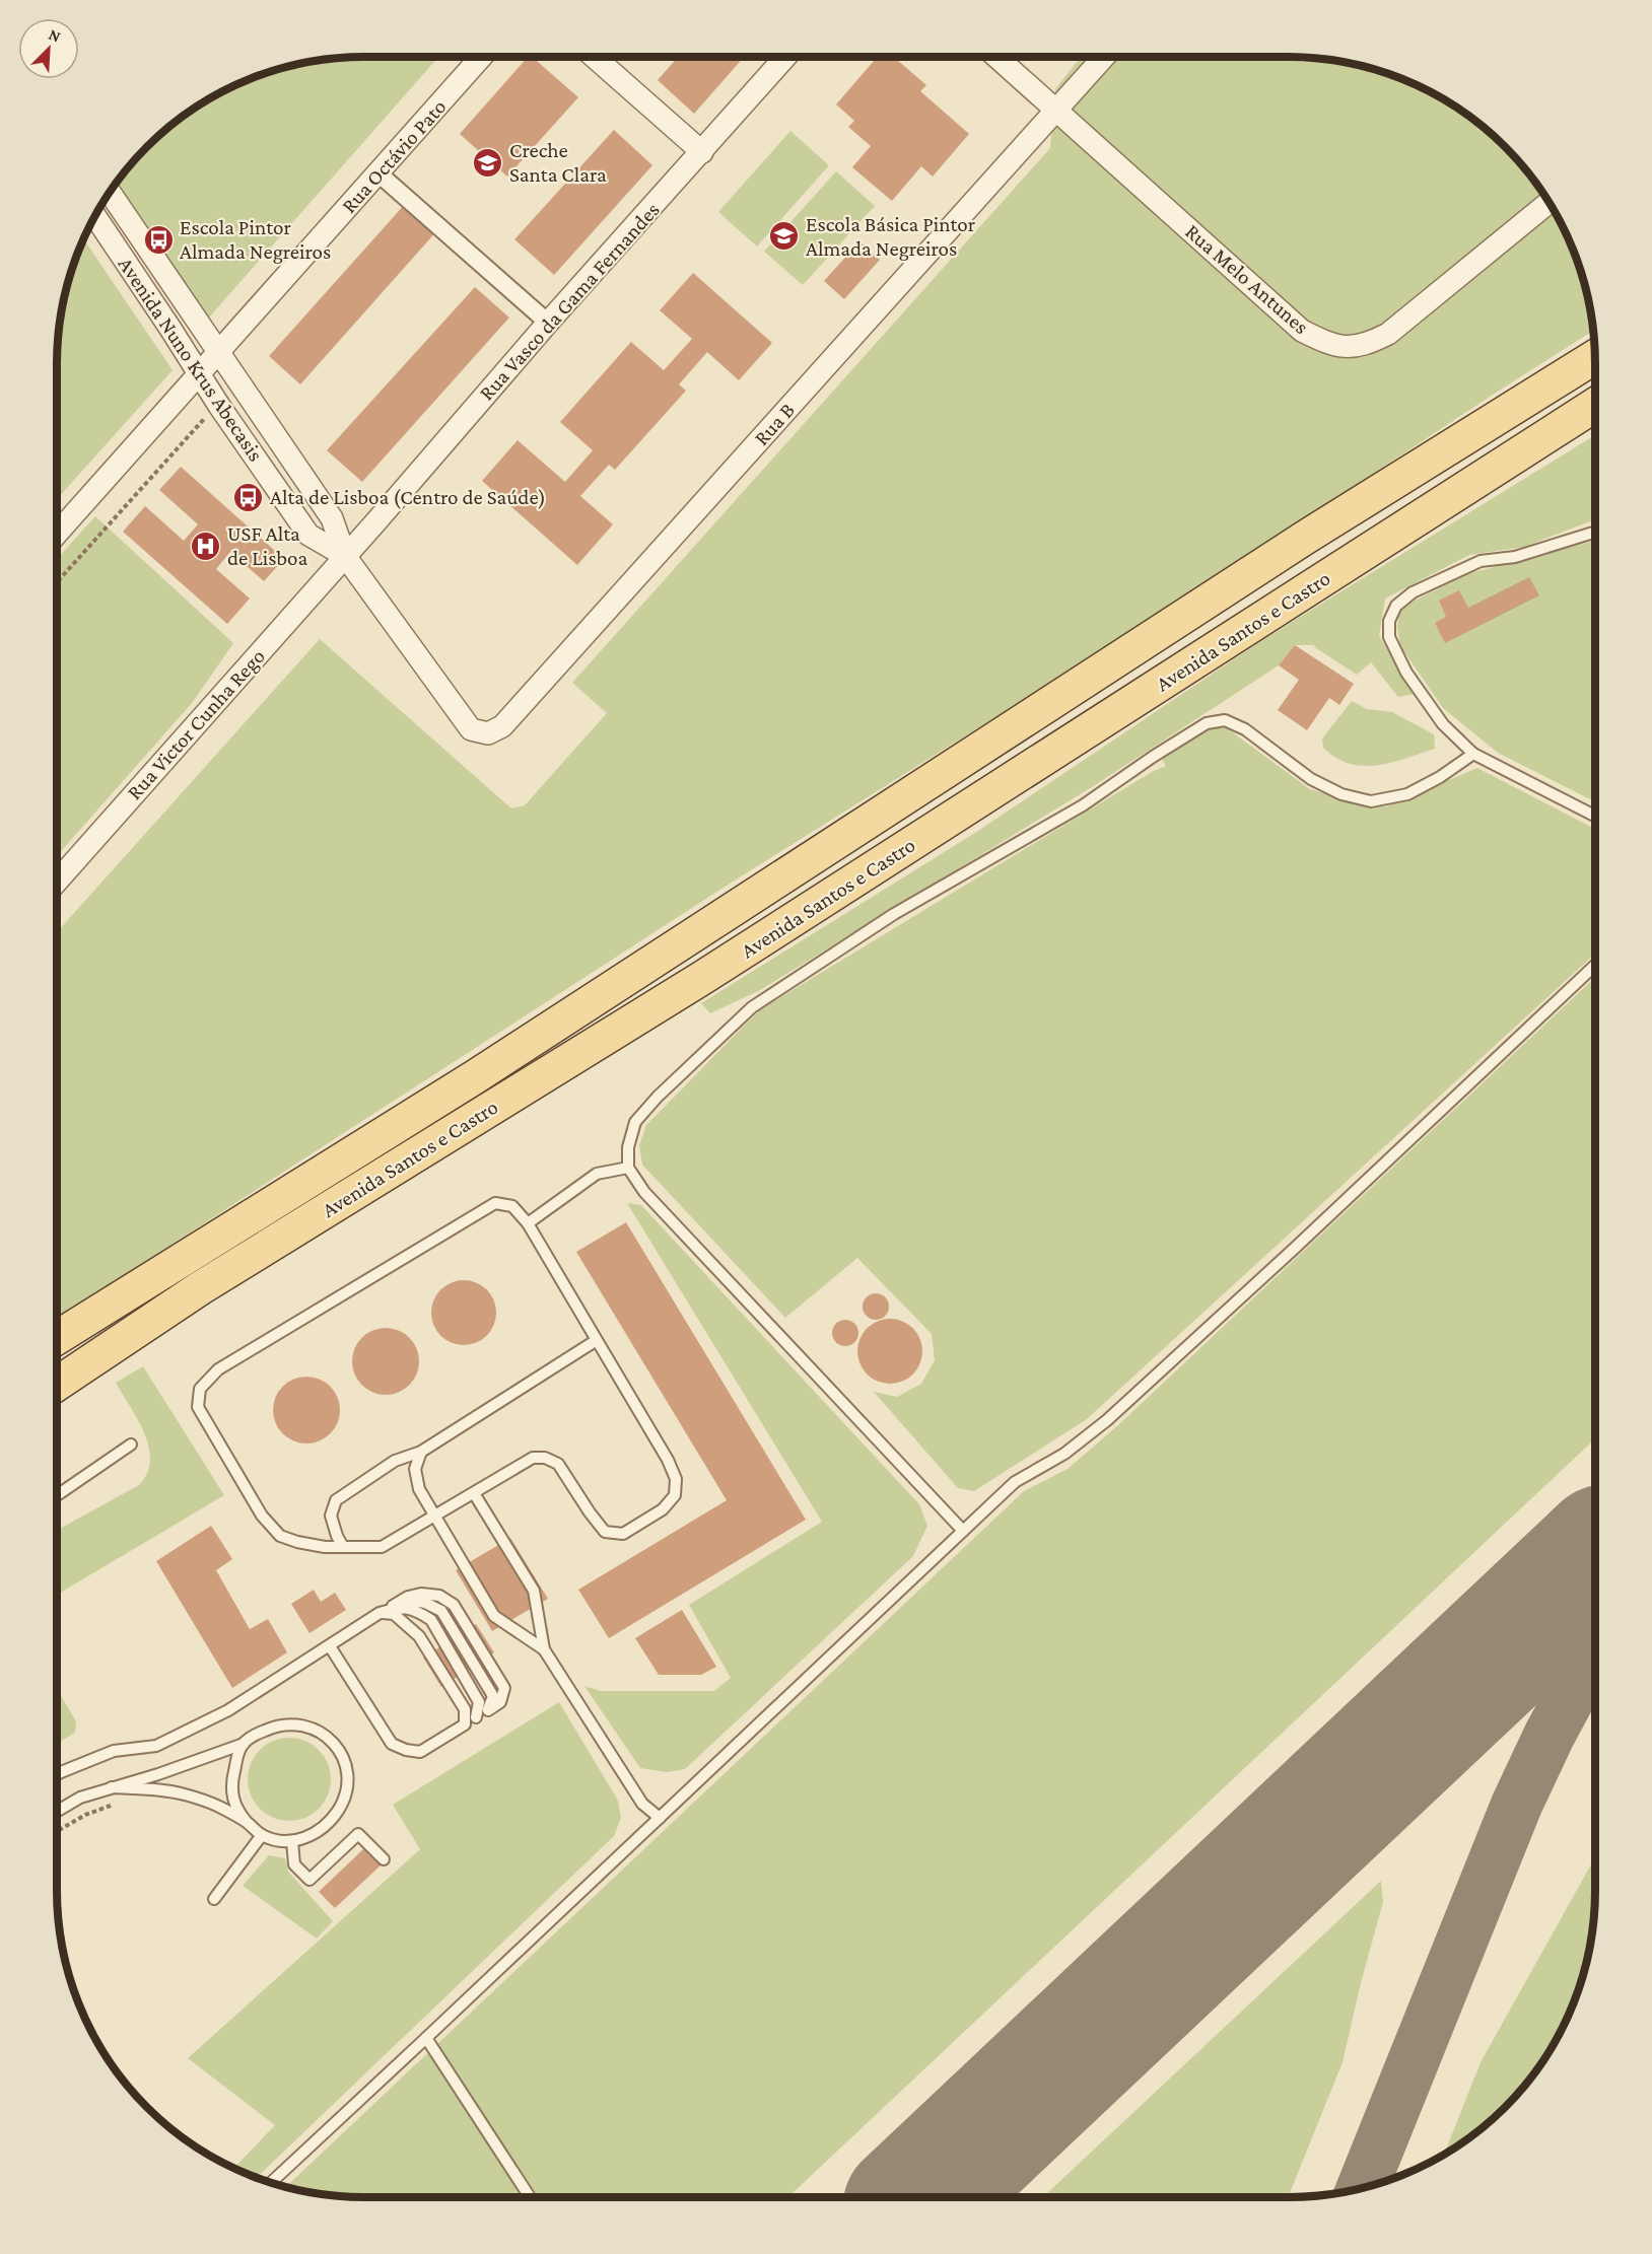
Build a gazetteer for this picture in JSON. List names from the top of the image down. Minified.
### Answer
{"streets":{"main road":["Avenida Santos e Castro"],"street":["Rua Octávio Pato","Rua Melo Antunes","Rua Vasco da Gama Fernandes","Avenida Nuno Krus Abecasis","Rua B","Rua Victor Cunha Rego"]},"crossings":[["Rua Octávio Pato","Avenida Nuno Krus Abecasis"],["Rua Melo Antunes","Rua B"],["Rua Vasco da Gama Fernandes","Avenida Nuno Krus Abecasis"],["Rua Vasco da Gama Fernandes","Rua B"],["Rua Vasco da Gama Fernandes","Rua Victor Cunha Rego"],["Avenida Nuno Krus Abecasis","Rua B"],["Avenida Nuno Krus Abecasis","Rua Victor Cunha Rego"],["Rua B","Rua Victor Cunha Rego"]],"places":{"school or university":["Creche Santa Clara","Escola Básica Pintor Almada Negreiros"],"bus stop":["Escola Pintor Almada Negreiros","Alta de Lisboa (Centro de Saúde)"],"hospital":["USF Alta de Lisboa"]},"north":"top right"}
